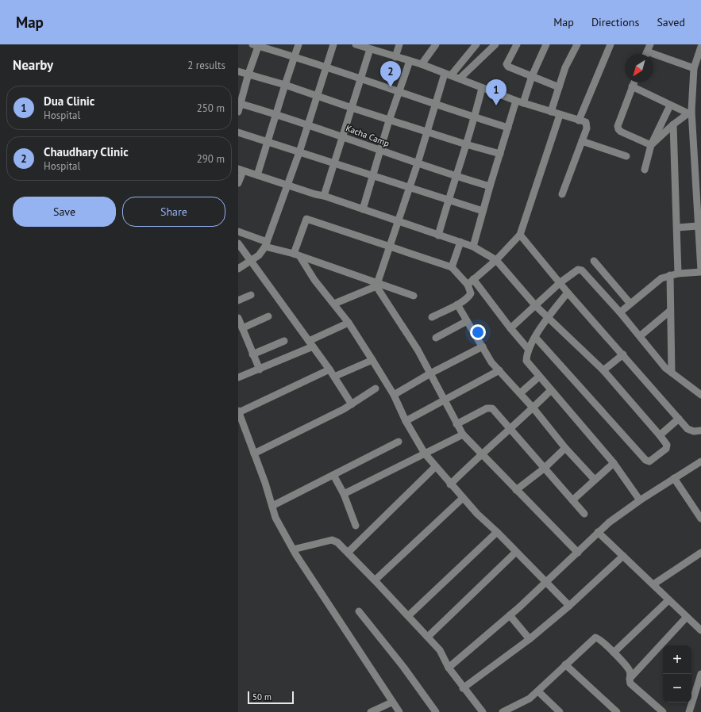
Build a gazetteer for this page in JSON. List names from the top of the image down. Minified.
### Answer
{"streets":{"street":["Kacha Camp"]},"scale_bar":"50 m","north":"bottom left","page":{"header":"Map","nav":["Map","Directions","Saved"],"heading":["Nearby","2 results"],"pins":["2","1"],"list":[{"mark":"1","name":"Dua Clinic","note":"Hospital","value":"250 m"},{"mark":"2","name":"Chaudhary Clinic","note":"Hospital","value":"290 m"}],"buttons":["Save","Share"],"map_buttons":["+","−"],"scale":"50 m"}}
